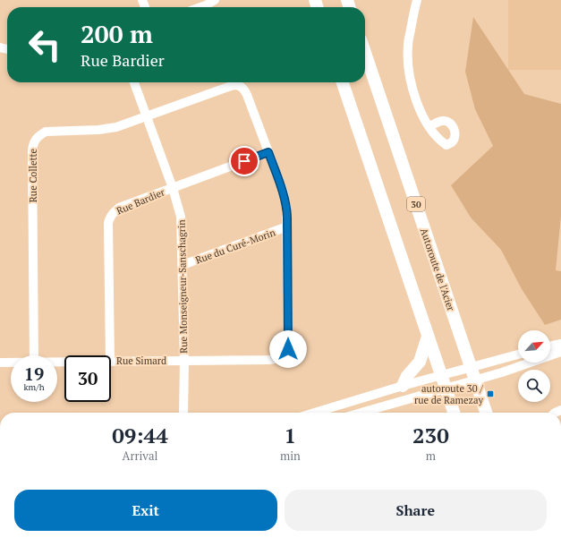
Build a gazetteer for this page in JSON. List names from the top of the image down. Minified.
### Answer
{"streets":{"highway":["30","Autoroute de l'Acier"],"street":["Rue Collette","Rue Bardier","Rue du Curé-Morin","Rue Monseigneur-Sanschagrin","Rue Simard"]},"crossings":[["Rue Collette","Rue Bardier"],["Rue Collette","Rue Monseigneur-Sanschagrin"],["Rue Bardier","Rue Monseigneur-Sanschagrin"],["Rue du Curé-Morin","Rue Monseigneur-Sanschagrin"],["Rue du Curé-Morin","Rue Simard"],["Rue Monseigneur-Sanschagrin","Rue Simard"]],"places":{"transit":["autoroute 30 / rue de Ramezay"]},"north":"top right","page":{"turn":["200 m","Rue Bardier"],"speed":"19 km/h","limit":"30","eta":["09:44","Arrival","1","min","230","m"],"buttons":["Exit","Share"]}}
